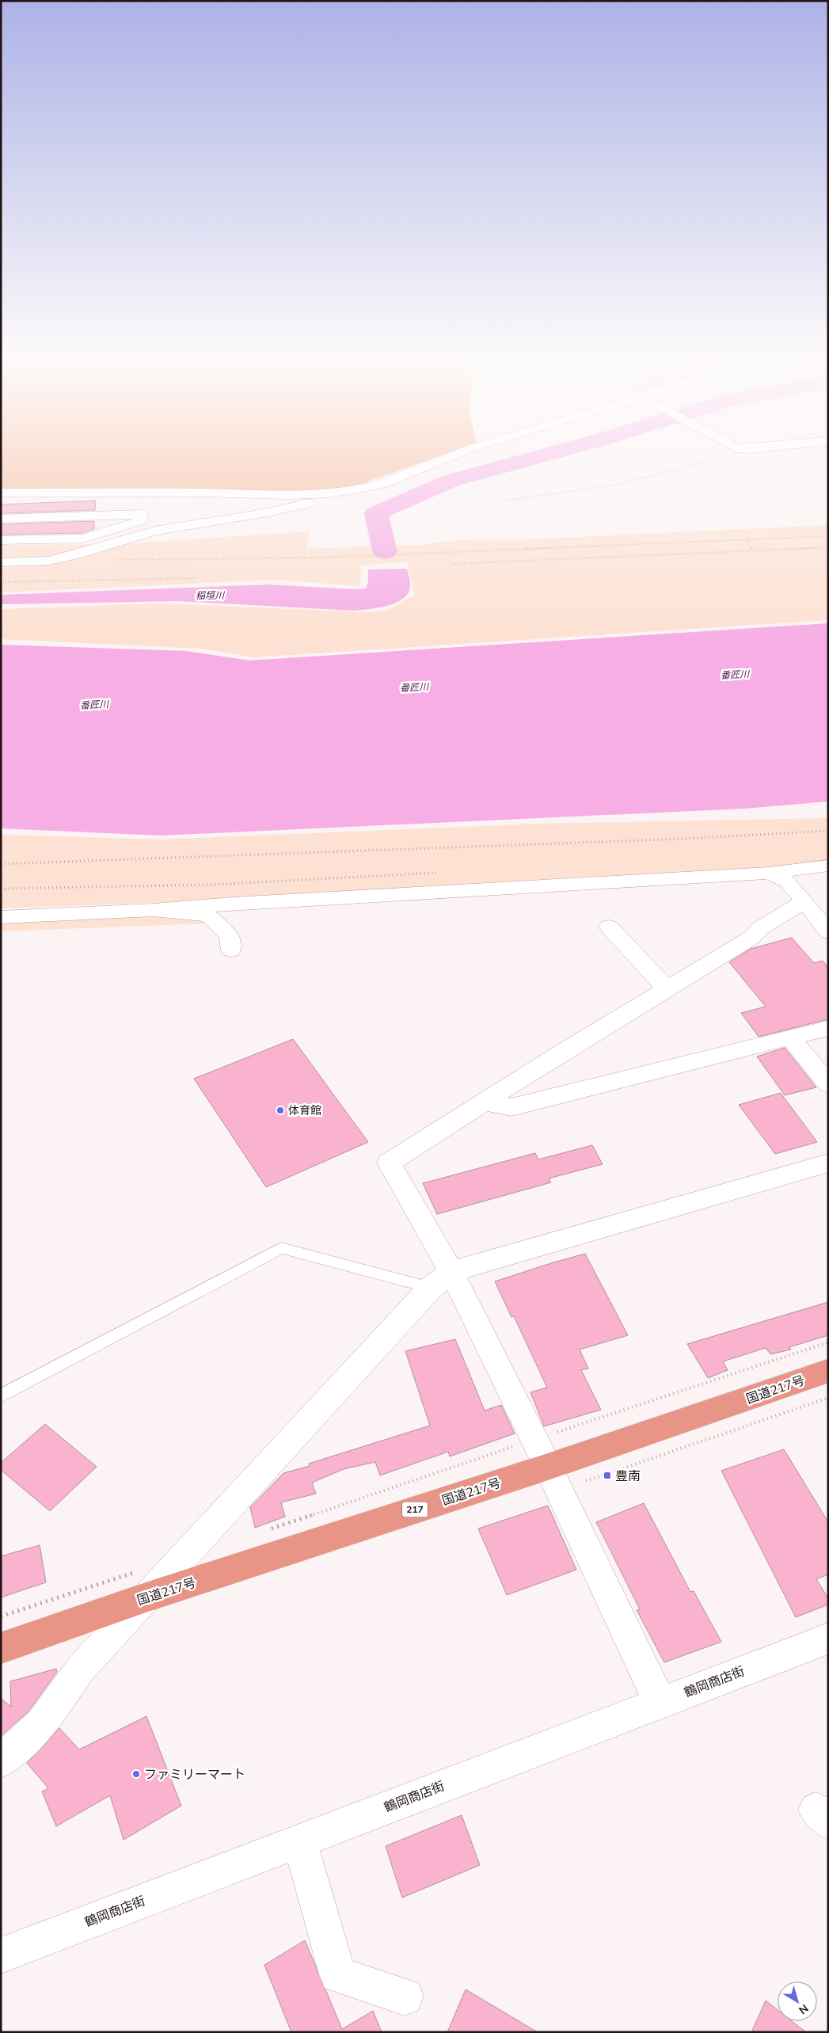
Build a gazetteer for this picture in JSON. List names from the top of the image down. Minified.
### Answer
{"streets":{"highway":["国道217号","217"],"street":["鶴岡商店街"]},"water":["稲垣川","番匠川"],"places":{"other":["体育館","ファミリーマート"],"transit":["豊南"]},"north":"bottom right"}
